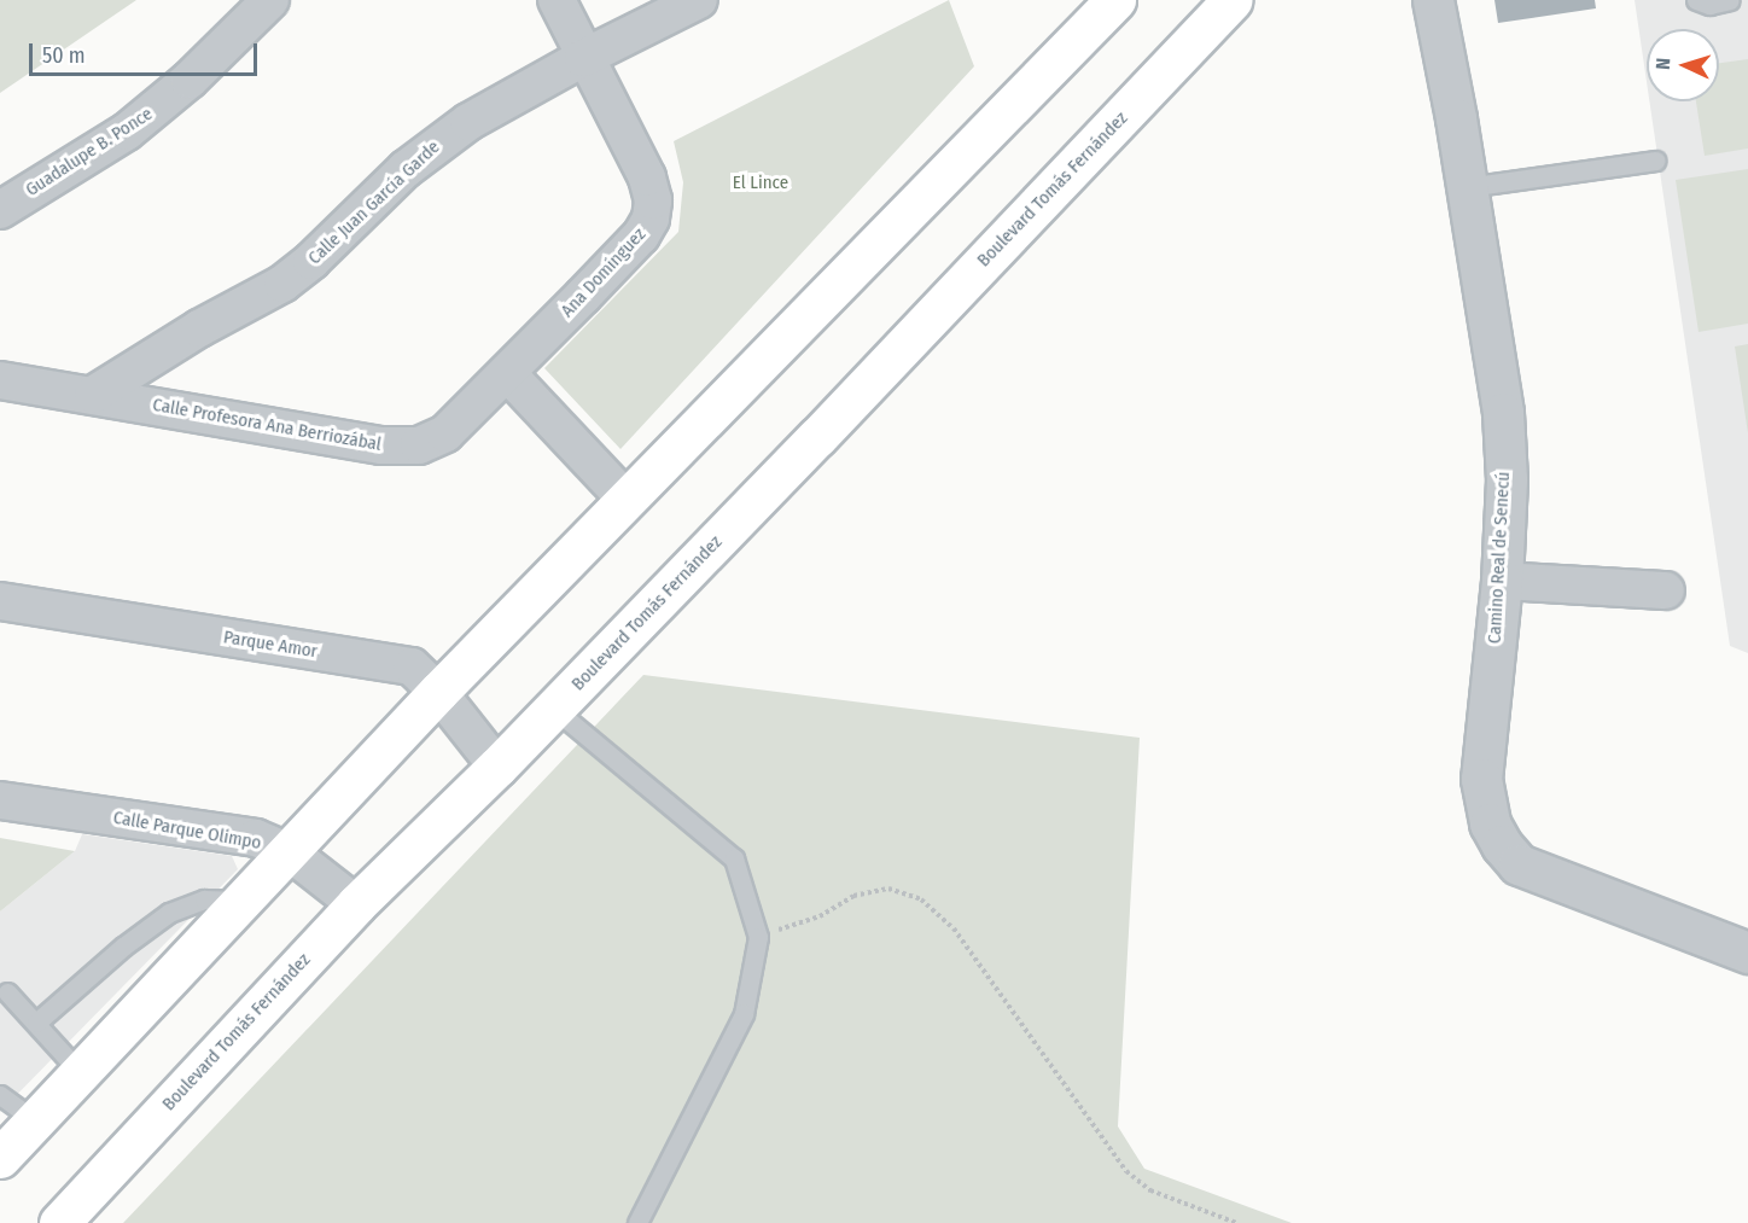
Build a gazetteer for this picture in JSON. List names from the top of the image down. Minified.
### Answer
{"streets":{"main road":["Boulevard Tomás Fernández"],"street":["Guadalupe B. Ponce","Calle Juan García Garde","Ana Domínguez","Calle Profesora Ana Berriozábal","Camino Real de Senecú","Parque Amor","Calle Parque Olimpo"]},"crossings":[["Boulevard Tomás Fernández","Parque Amor"],["Boulevard Tomás Fernández","Calle Parque Olimpo"],["Calle Juan García Garde","Ana Domínguez"],["Calle Juan García Garde","Calle Profesora Ana Berriozábal"],["Ana Domínguez","Calle Profesora Ana Berriozábal"]],"parks":["El Lince"],"scale_bar":"50 m","north":"left"}
